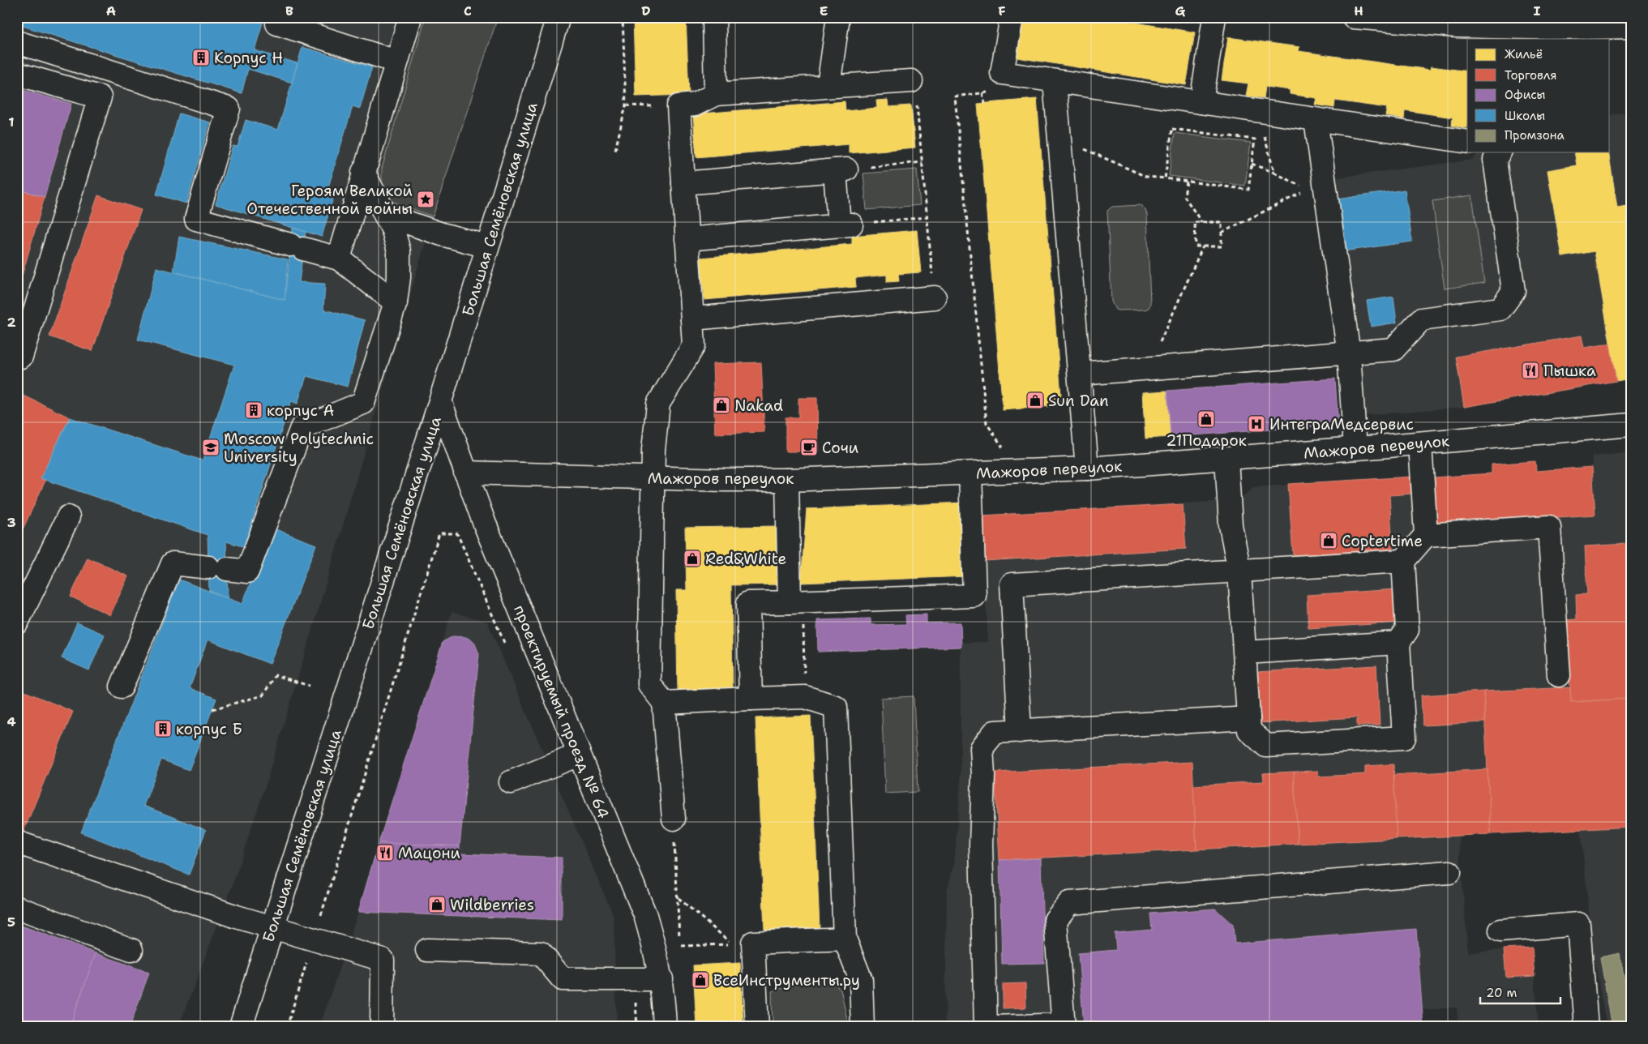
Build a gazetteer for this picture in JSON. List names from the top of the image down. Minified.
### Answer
{"streets":{"street":["Большая Семёновская улица","Мажоров переулок","проектируемый проезд № 64"]},"crossings":[["Большая Семёновская улица","проектируемый проезд № 64"],["Мажоров переулок","проектируемый проезд № 64"]],"places":{"building":["Корпус Н","корпус А","корпус Б"],"place":["Героям Великой Отечественной войны"],"restaurant":["Пышка","Мацони"],"shop":["Sun Dan","Nakad","21Подарок","Coptertime","Red&White","Wildberries","ВсеИнструменты.ру"],"hospital":["ИнтеграМедсервис"],"school or university":["Moscow Polytechnic University"],"cafe":["Сочи"]},"legend":["Жильё","Торговля","Офисы","Школы","Промзона"],"scale_bar":"20 m","grid":{"columns":["A","B","C","D","E","F","G","H","I"],"rows":["1","2","3","4","5"]}}
